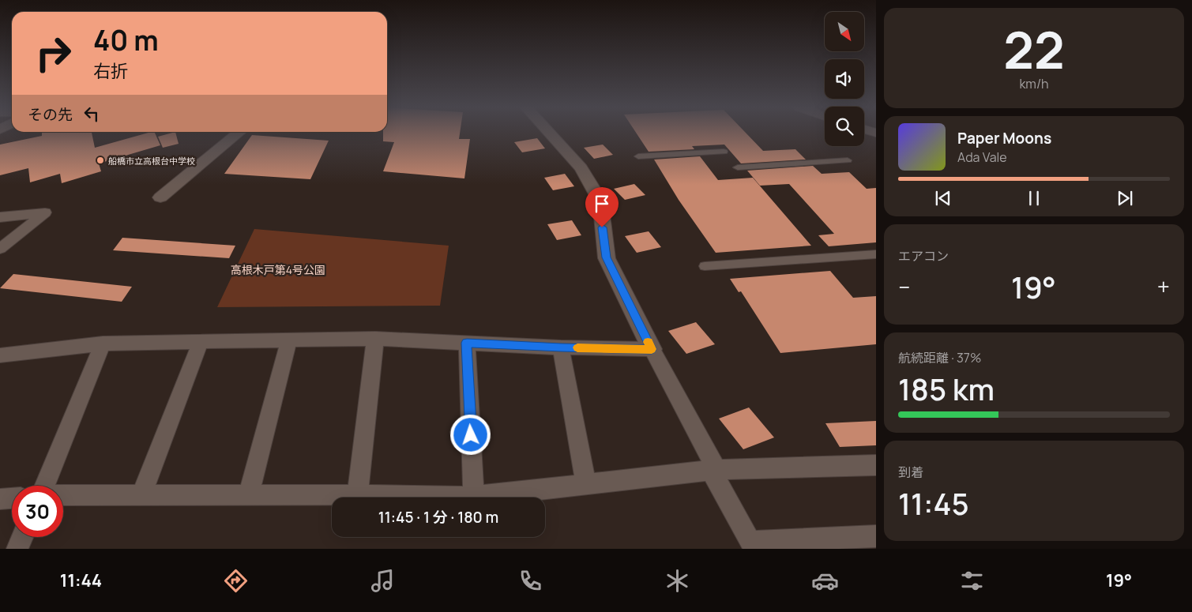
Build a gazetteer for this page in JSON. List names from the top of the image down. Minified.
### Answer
{"parks":["高根木戸第4号公園"],"places":["船橋市立高根台中学校"],"north":"bottom right","page":{"tile":[["22","km/h"],"エアコン",["航続距離 · 37%","185 km"],["到着","11:45"]],"turn":["40 m","右折"],"then":"その先","song":["Paper Moons","Ada Vale"],"heat":["−","19°","+"],"limit":"30","trip":"11:45 · 1 分 · 180 m","tabs":["11:44","19°"]}}
